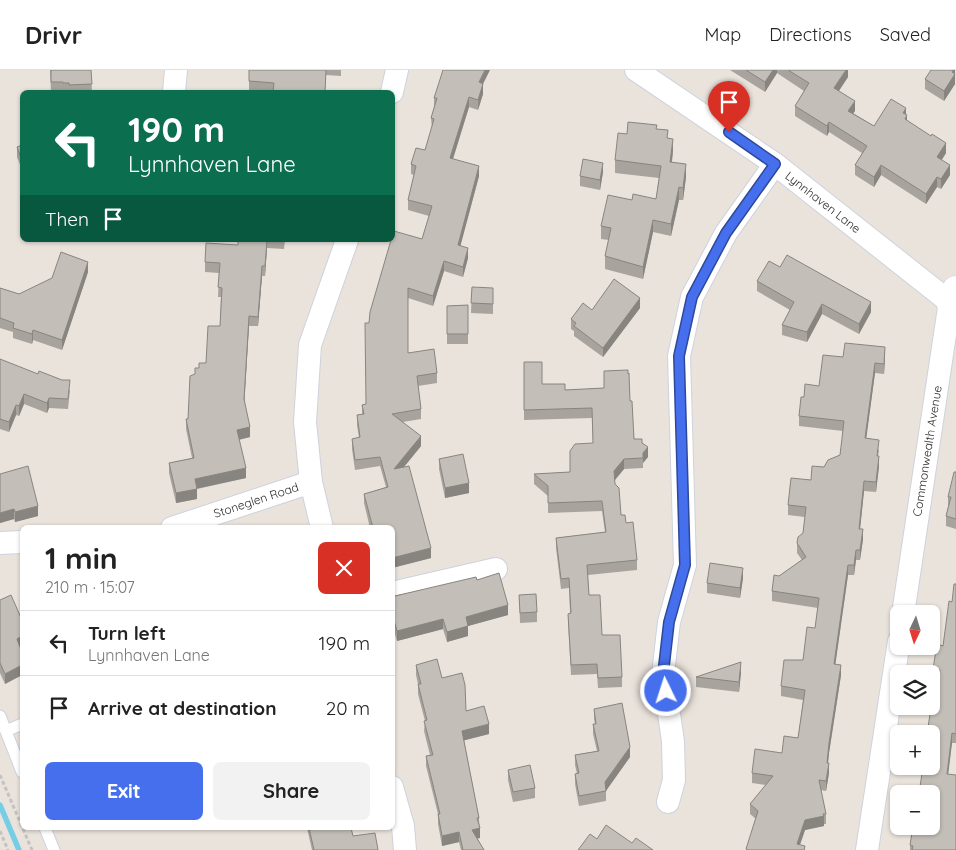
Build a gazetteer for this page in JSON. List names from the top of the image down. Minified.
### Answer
{"streets":{"street":["Lynnhaven Lane","Commonwealth Avenue","Stoneglen Road"]},"crossings":[["Lynnhaven Lane","Commonwealth Avenue"]],"north":"bottom","page":{"header":"Drivr","nav":["Map","Directions","Saved"],"turn":["190 m","Lynnhaven Lane"],"then":"Then","heading":["1 min","210 m · 15:07"],"map_buttons":["+","−"],"list":[{"name":"Turn left","note":"Lynnhaven Lane","value":"190 m"},{"name":"Arrive at destination","value":"20 m"}],"buttons":["Exit","Share"]}}
